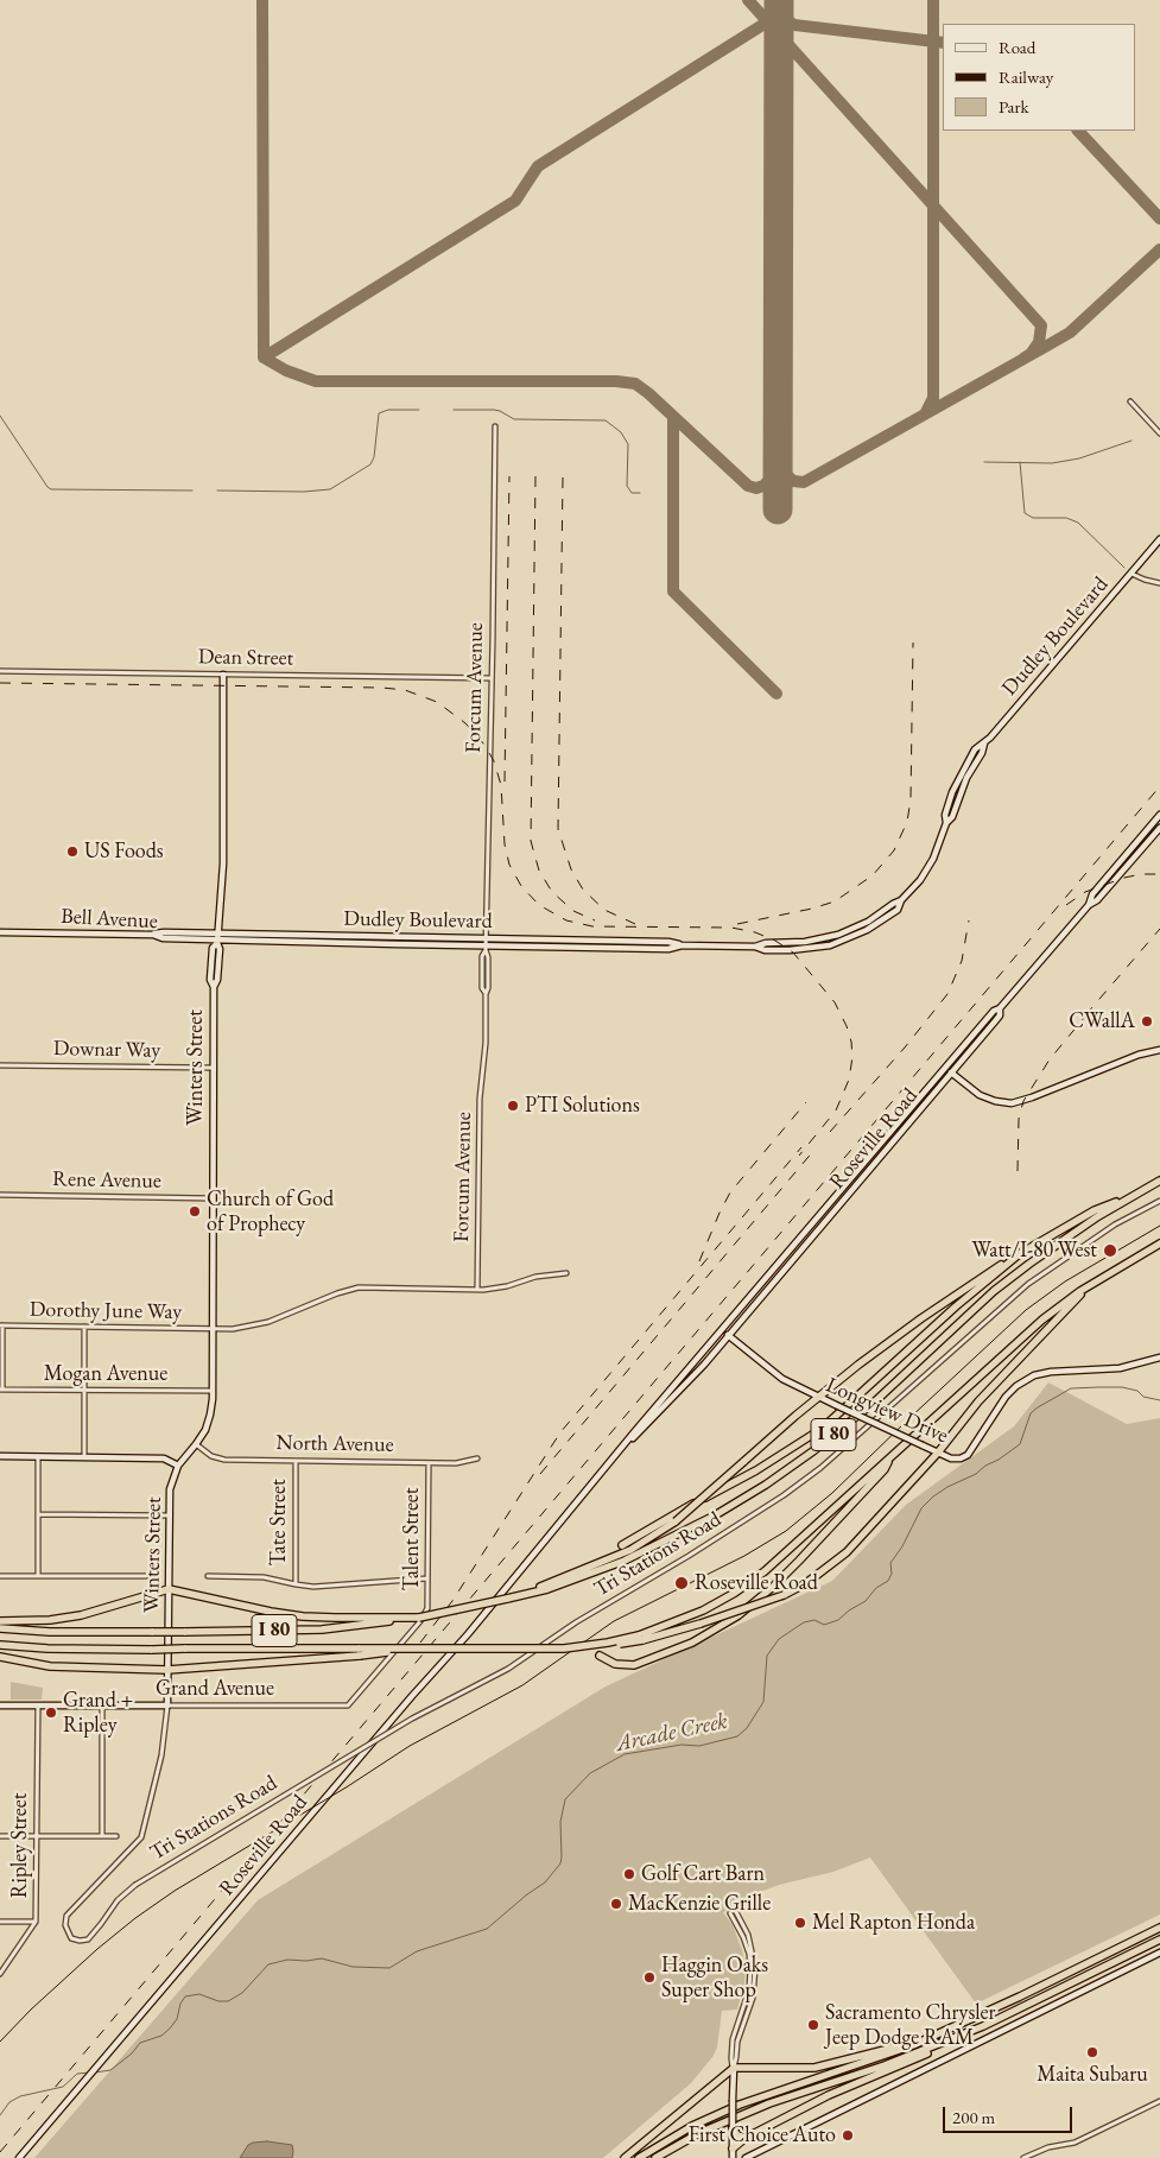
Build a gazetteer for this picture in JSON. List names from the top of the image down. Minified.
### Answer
{"streets":{"highway":["I 80"],"main road":["Dudley Boulevard","Bell Avenue","Winters Street","Roseville Road","Longview Drive","Grand Avenue"],"street":["Dean Street","Forcum Avenue","Downar Way","Rene Avenue","Dorothy June Way","Mogan Avenue","North Avenue","Tate Street","Talent Street","Tri Stations Road","Ripley Street"]},"crossings":[["Dudley Boulevard","Forcum Avenue"],["Dudley Boulevard","Bell Avenue"],["Dudley Boulevard","Winters Street"],["Dean Street","Forcum Avenue"],["Dean Street","Winters Street"],["Forcum Avenue","Dorothy June Way"],["Bell Avenue","Winters Street"],["Downar Way","Winters Street"],["Winters Street","Rene Avenue"],["Winters Street","Dorothy June Way"],["Winters Street","Mogan Avenue"],["Winters Street","North Avenue"],["Winters Street","Tri Stations Road"],["Winters Street","Grand Avenue"],["Roseville Road","Longview Drive"],["North Avenue","Tate Street"],["North Avenue","Talent Street"],["Talent Street","Grand Avenue"],["Grand Avenue","Ripley Street"]],"water":["Arcade Creek"],"places":["US Foods","CWallA","PTI Solutions","Church of God of Prophecy","Watt/I-80 West","Roseville Road","Grand + Ripley","Golf Cart Barn","MacKenzie Grille","Mel Rapton Honda","Haggin Oaks Super Shop","Sacramento Chrysler Jeep Dodge RAM","Maita Subaru","First Choice Auto"],"legend":["Road","Railway","Park"],"scale_bar":"200 m"}
